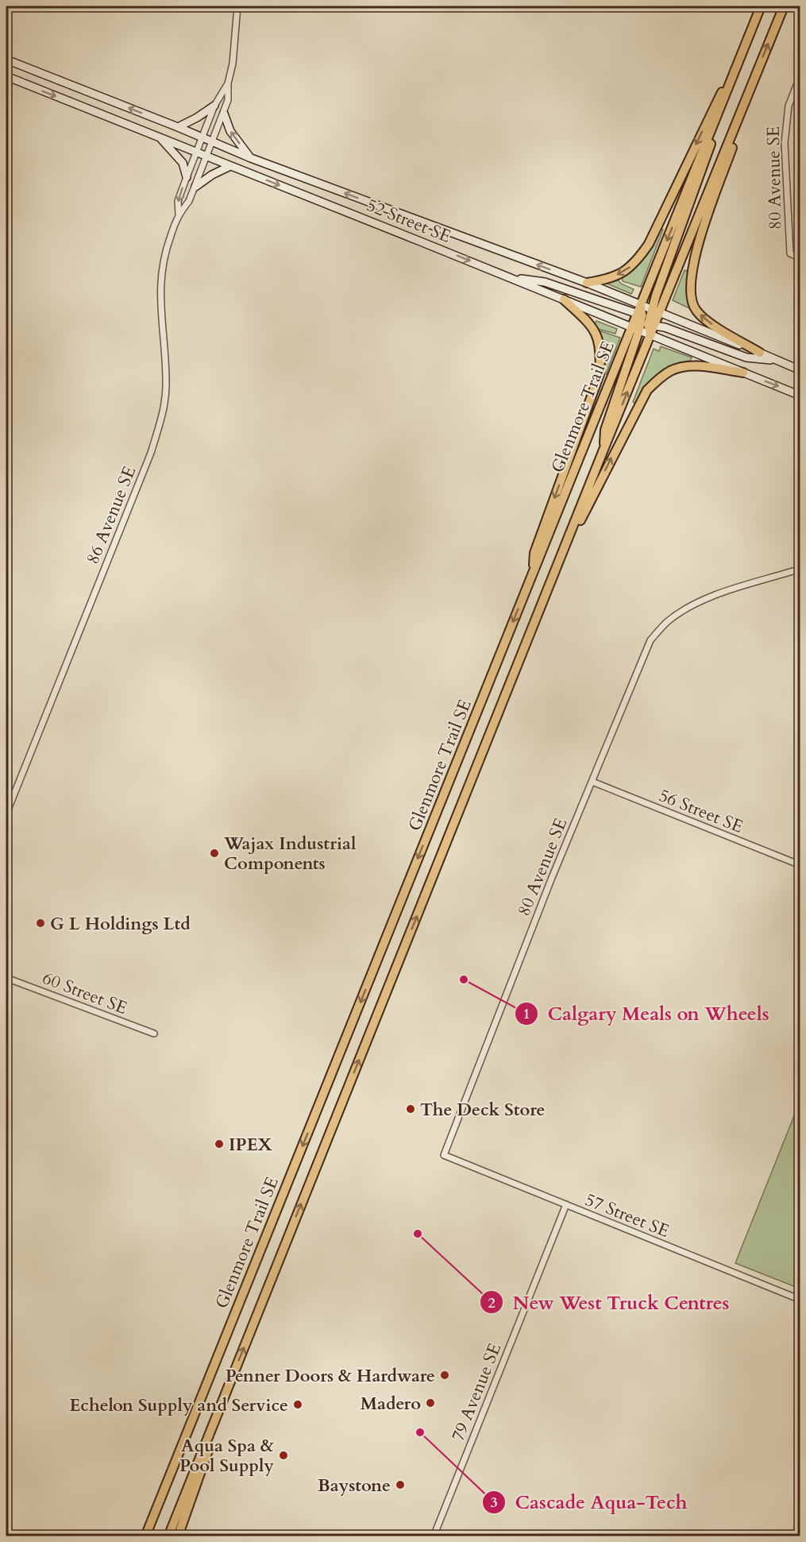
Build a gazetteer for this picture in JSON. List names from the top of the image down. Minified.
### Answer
{"streets":{"main road":["52 Street SE","Glenmore Trail SE"],"street":["80 Avenue SE","86 Avenue SE","56 Street SE","60 Street SE","57 Street SE","79 Avenue SE"]},"crossings":[["80 Avenue SE","56 Street SE"],["80 Avenue SE","57 Street SE"],["52 Street SE","Glenmore Trail SE"],["52 Street SE","86 Avenue SE"],["57 Street SE","79 Avenue SE"]],"places":["Wajax Industrial Components","G L Holdings Ltd","Calgary Meals on Wheels","The Deck Store","IPEX","New West Truck Centres","Penner Doors & Hardware","Madero","Echelon Supply and Service","Cascade Aqua-Tech","Aqua Spa & Pool Supply","Baystone"]}
